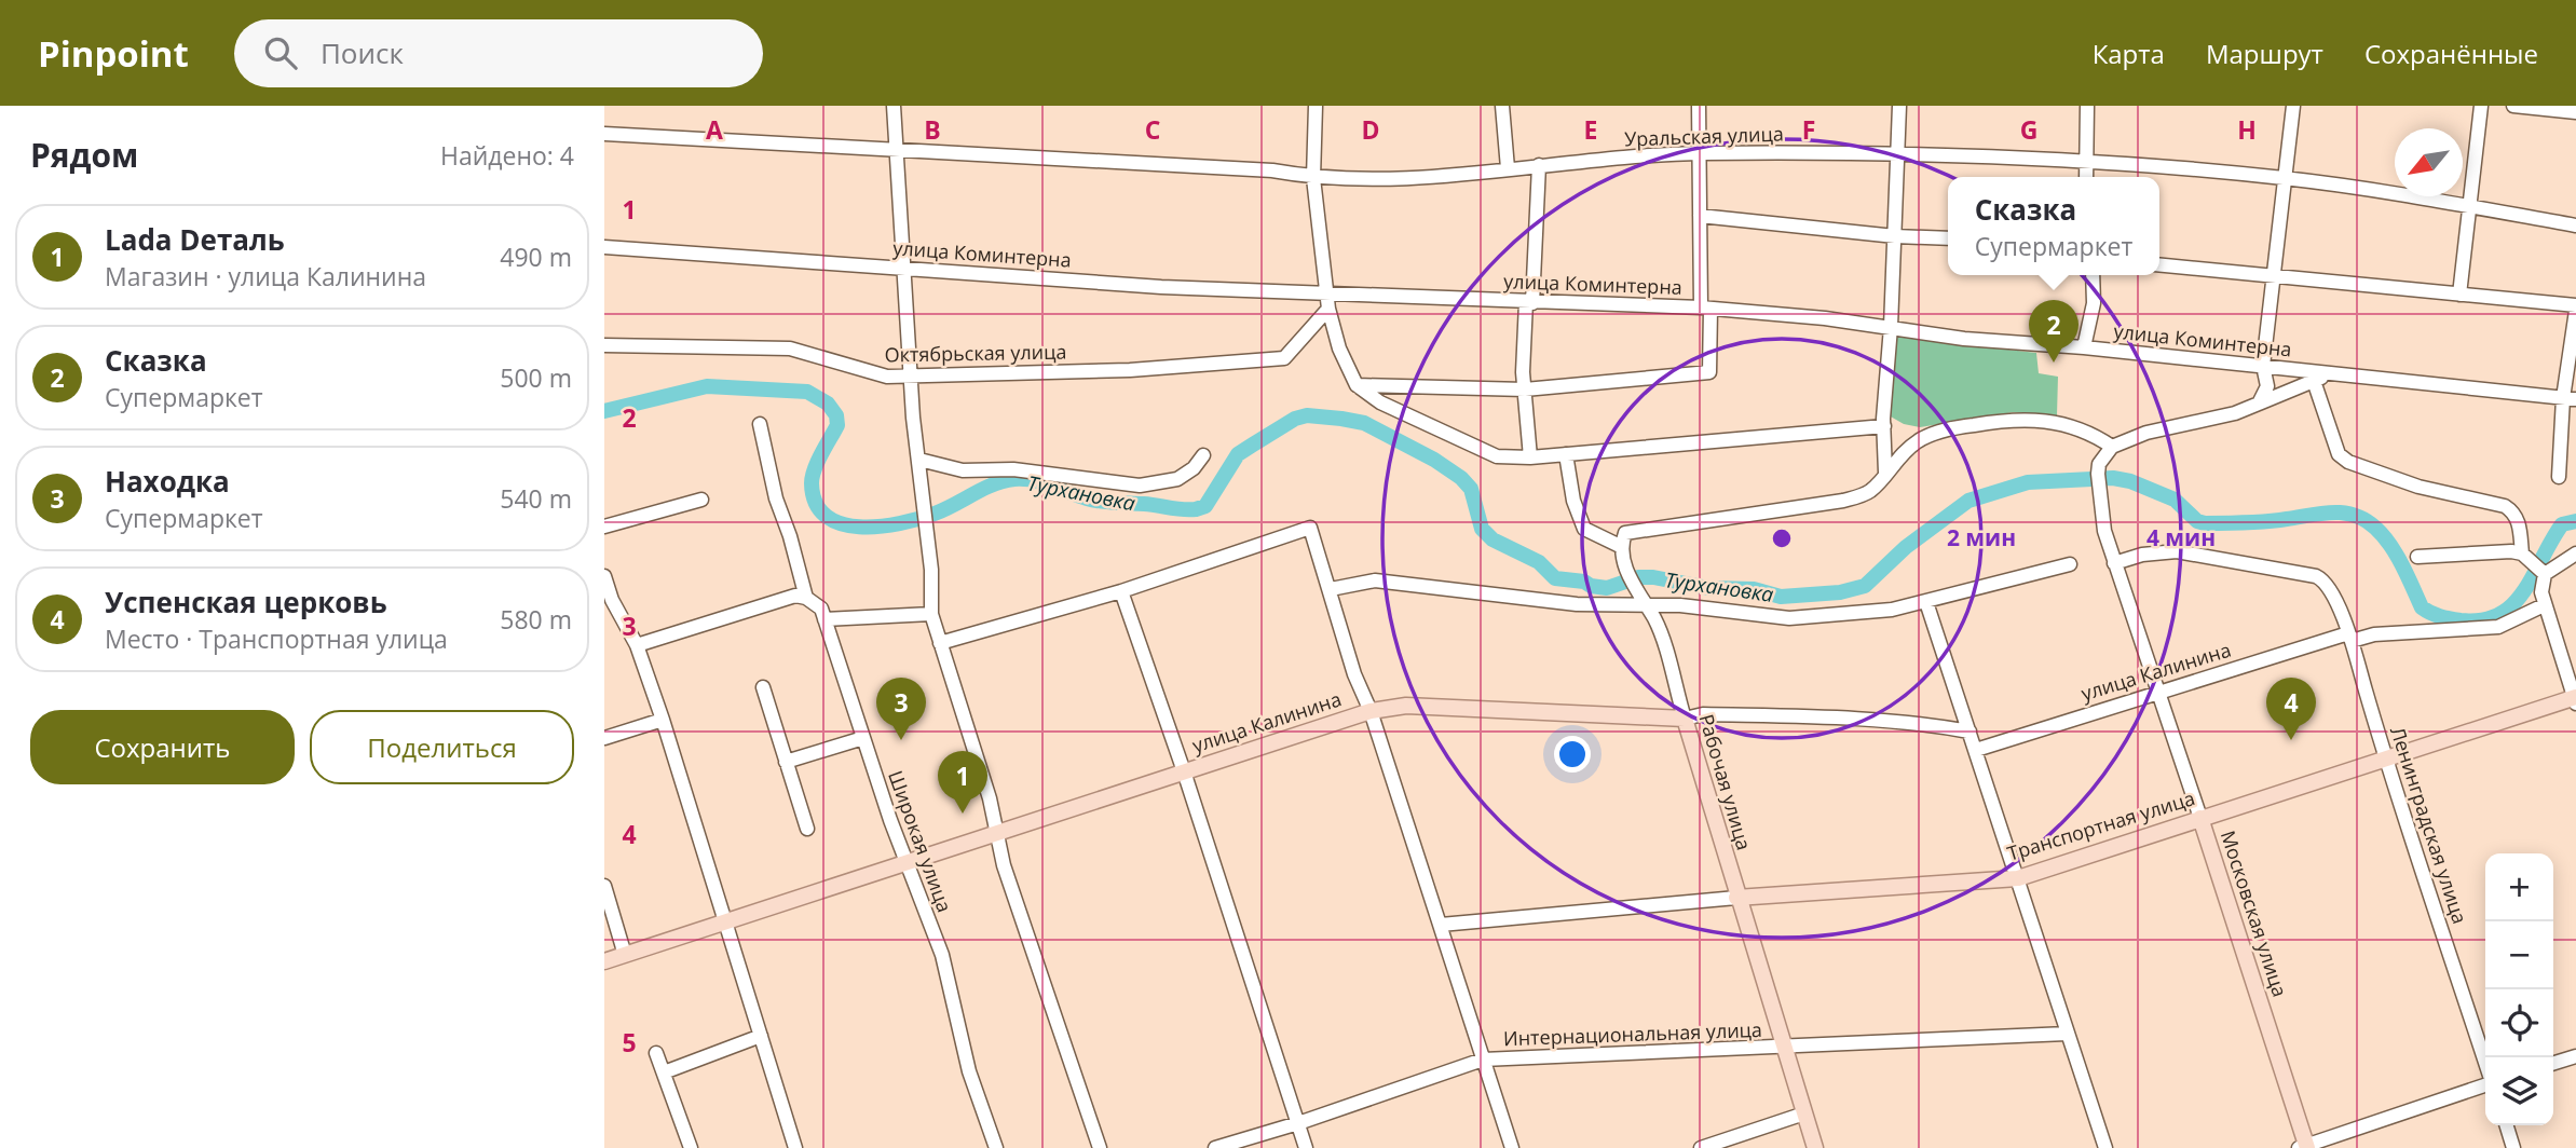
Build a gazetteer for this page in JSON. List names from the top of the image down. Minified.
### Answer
{"streets":{"main road":["улица Калинина","Рабочая улица","Транспортная улица","Московская улица"],"street":["Уральская улица","улица Коминтерна","Октябрьская улица","Ленинградская улица","Широкая улица","Интернациональная улица"]},"crossings":[["улица Калинина","Рабочая улица"],["улица Калинина","Ленинградская улица"],["улица Калинина","Широкая улица"],["улица Калинина","Московская улица"],["Рабочая улица","Транспортная улица"],["Рабочая улица","Интернациональная улица"],["Ленинградская улица","Транспортная улица"],["Ленинградская улица","Московская улица"],["Транспортная улица","Московская улица"]],"water":["Турхановка"],"north":"bottom left","page":{"header":"Pinpoint","search":"Поиск","nav":["Карта","Маршрут","Сохранённые"],"heading":["Рядом","Найдено: 4"],"popup":["Сказка","Супермаркет"],"list":[{"mark":"1","name":"Lada Dеталь","note":"Магазин · улица Калинина","value":"490 m"},{"mark":"2","name":"Сказка","note":"Супермаркет","value":"500 m"},{"mark":"3","name":"Находка","note":"Супермаркет","value":"540 m"},{"mark":"4","name":"Успенская церковь","note":"Место · Транспортная улица","value":"580 m"}],"pins":["2","3","4","1"],"buttons":["Сохранить","Поделиться"],"map_buttons":["+","−"]},"grid":{"columns":["A","B","C","D","E","F","G","H"],"rows":["1","2","3","4","5"]},"rings":["2 мин","4 мин"]}
